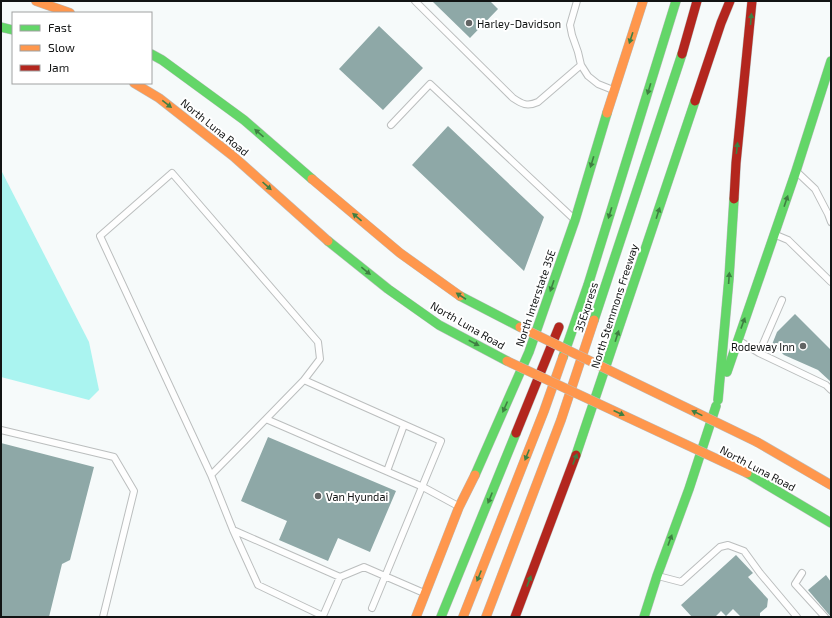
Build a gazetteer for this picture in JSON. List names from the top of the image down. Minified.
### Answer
{"streets":{"main road":["North Luna Road","North Interstate 35E","North Stemmons Freeway","35Express"]},"places":["Harley-Davidson","Rodeway Inn","Van Hyundai"],"legend":["Fast","Slow","Jam"]}
